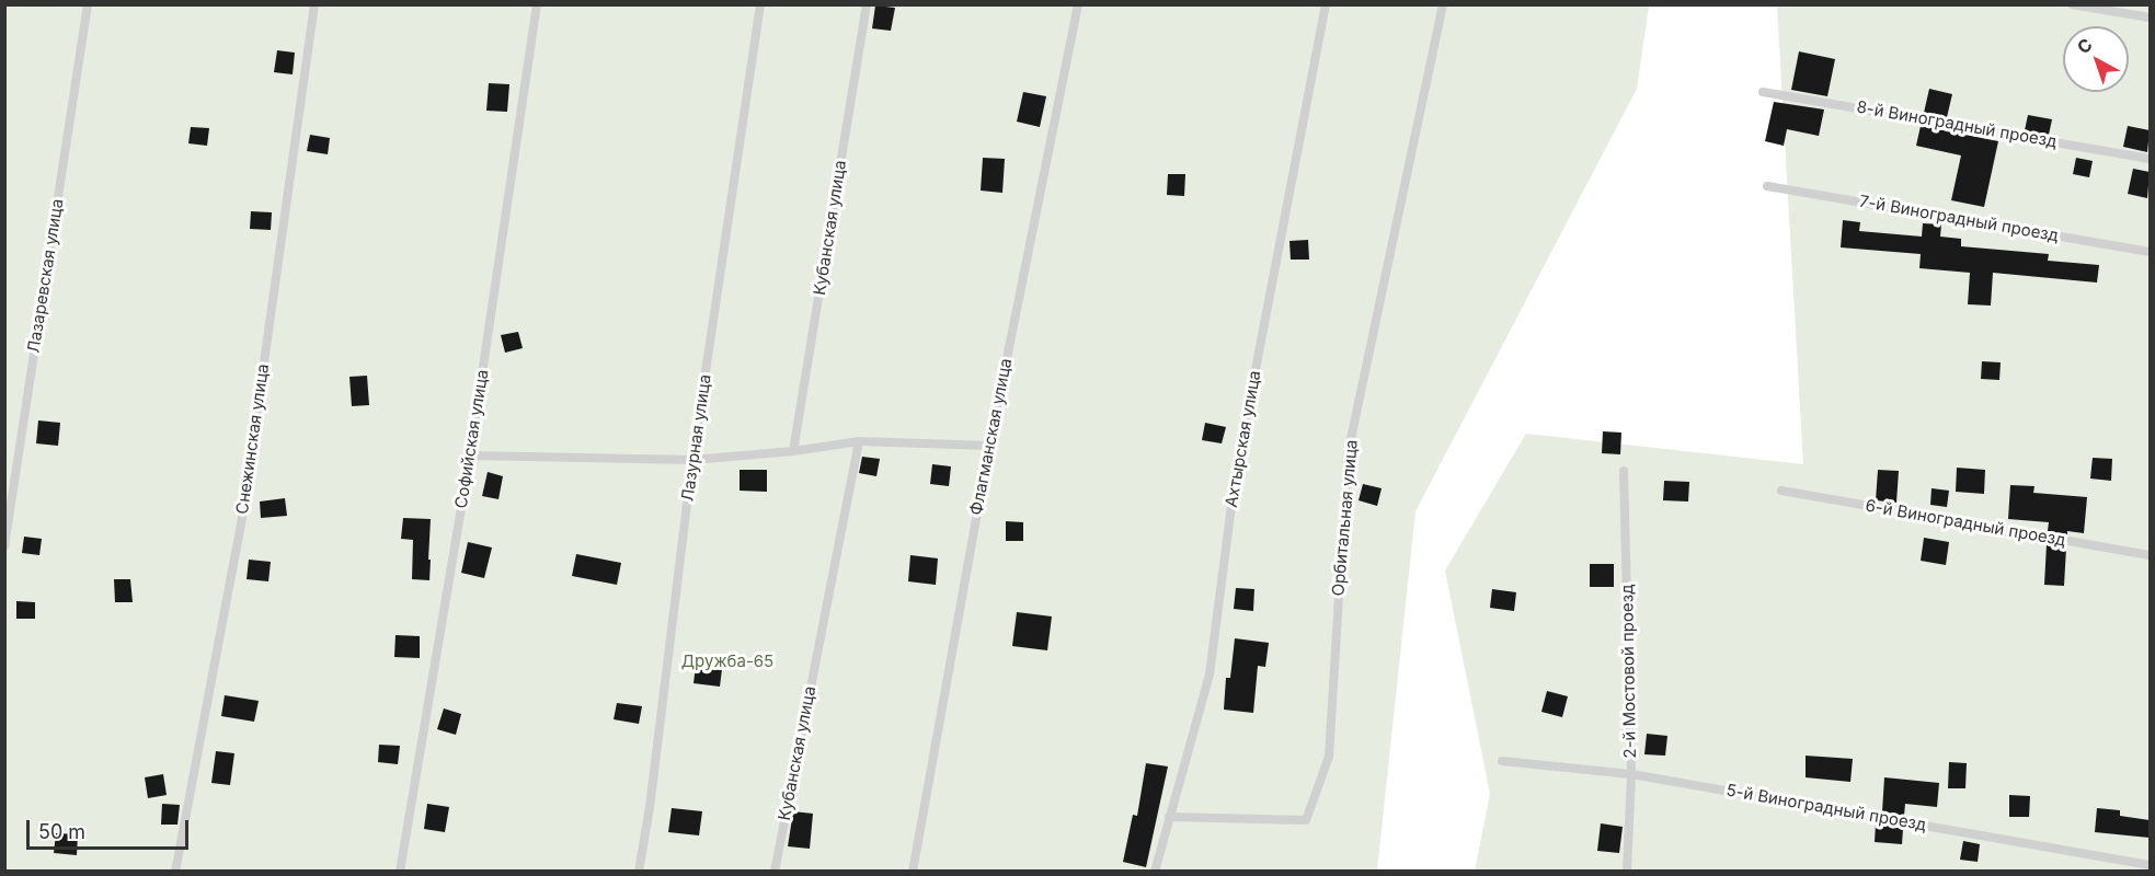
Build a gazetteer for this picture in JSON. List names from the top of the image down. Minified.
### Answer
{"streets":{"lane":["8-й Виноградный проезд","7-й Виноградный проезд","Кубанская улица","Лазаревская улица","Флагманская улица","Лазурная улица","Снежинская улица","Софийская улица","Ахтырская улица","Орбитальная улица","6-й Виноградный проезд","2-й Мостовой проезд","5-й Виноградный проезд"]},"crossings":[["Ахтырская улица","Орбитальная улица"],["2-й Мостовой проезд","5-й Виноградный проезд"]],"parks":["Дружба-65"],"scale_bar":"50 m","north":"top left"}
